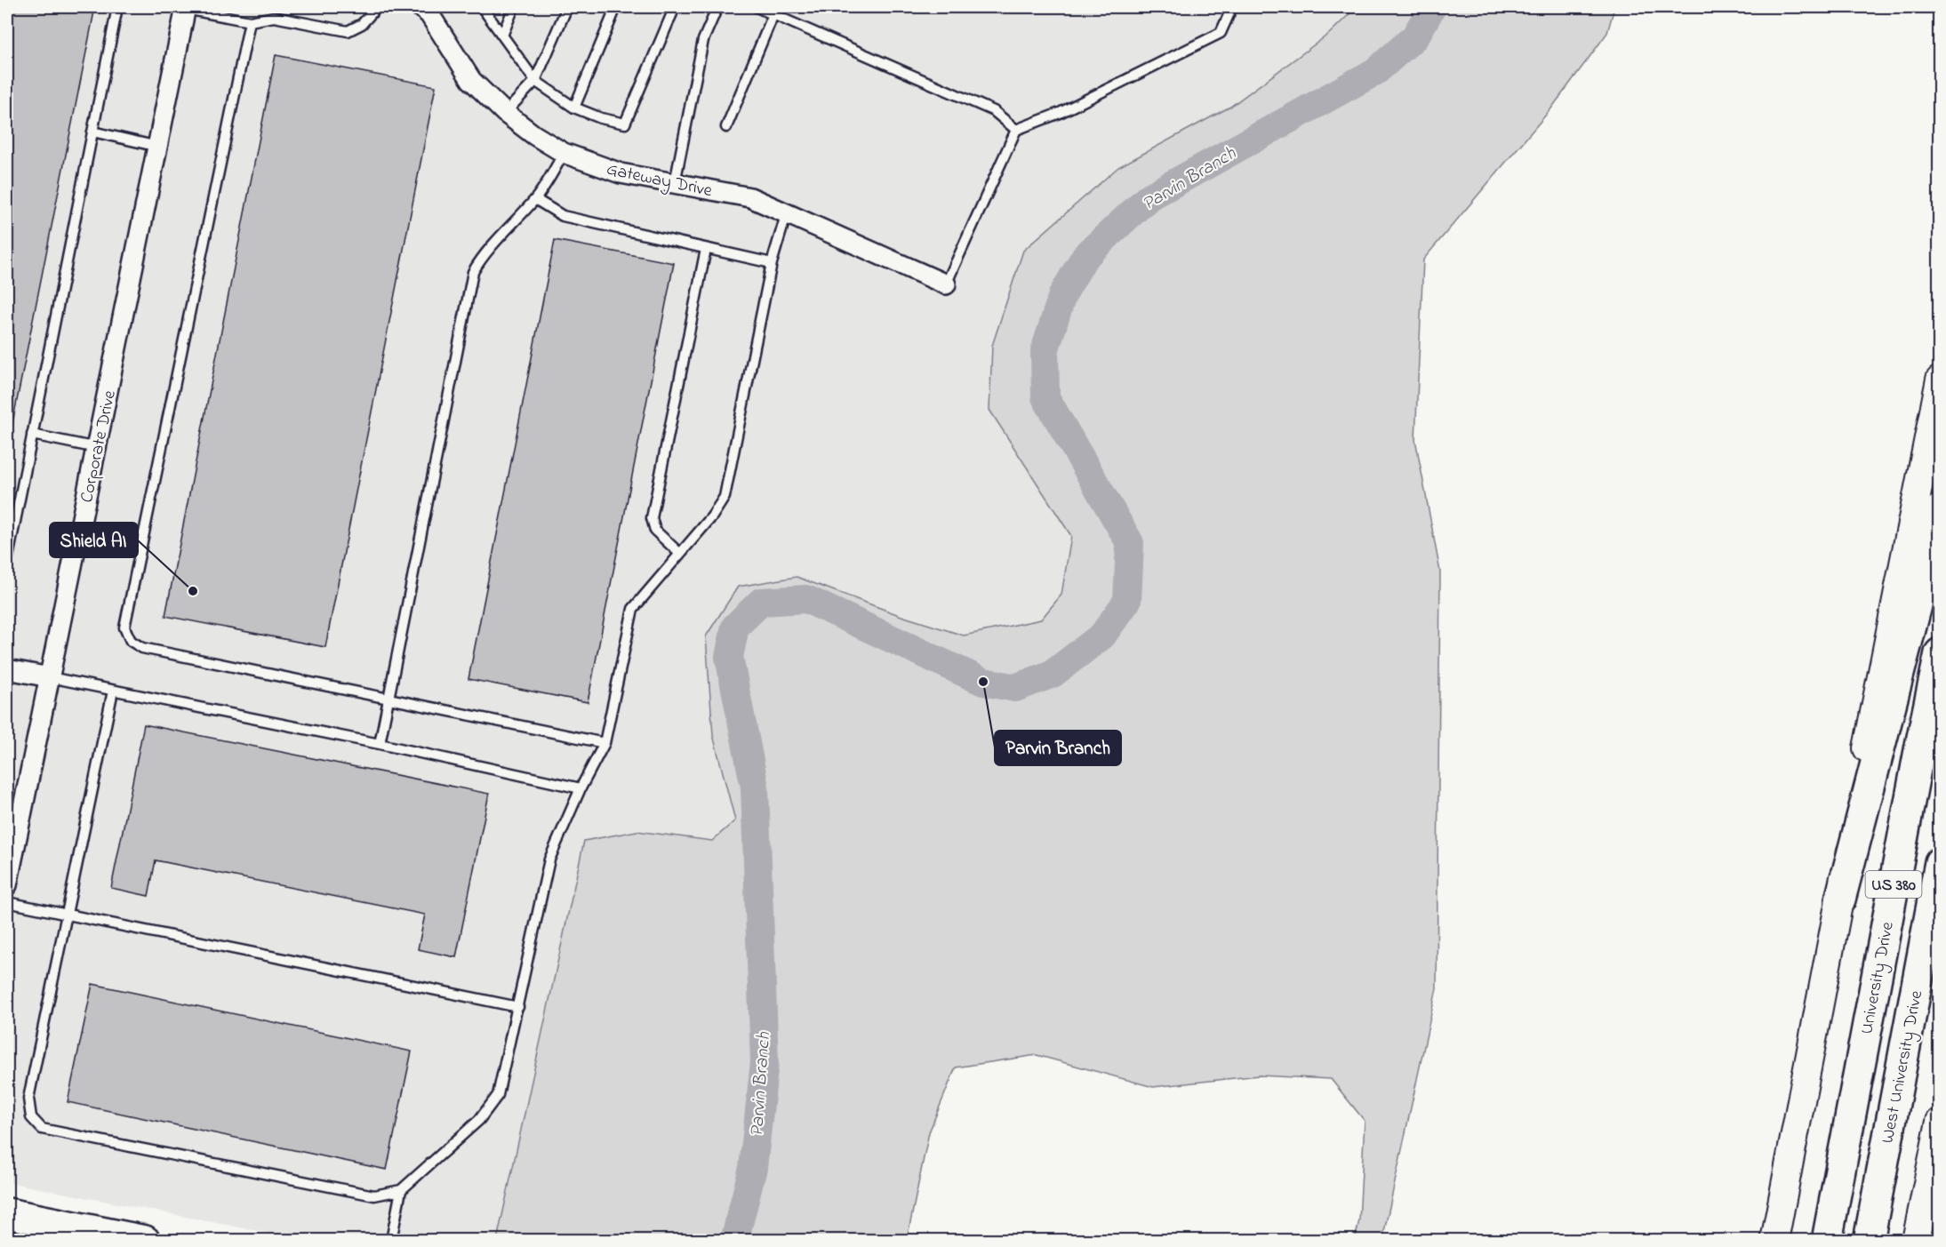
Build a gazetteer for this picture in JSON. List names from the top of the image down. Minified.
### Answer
{"streets":{"main road":["US 380","University Drive","West University Drive"],"street":["Gateway Drive","Corporate Drive"]},"water":["Parvin Branch"],"places":["Shield AI","Parvin Branch"]}
